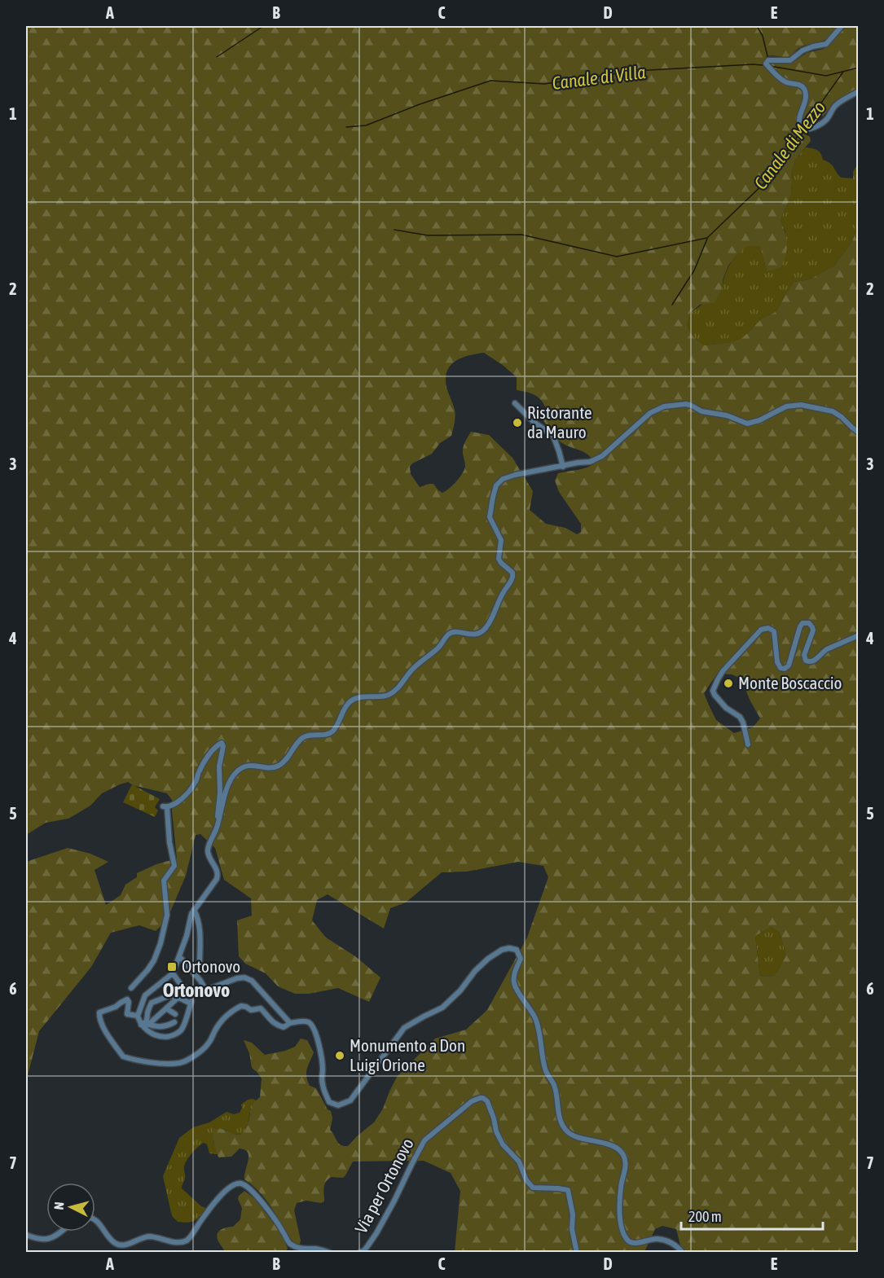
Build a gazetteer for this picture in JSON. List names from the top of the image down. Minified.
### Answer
{"streets":{"street":["Via per Ortonovo"]},"districts":["Ortonovo"],"water":["Canale di Villa","Canale di Mezzo"],"places":{"other":["Ristorante da Mauro","Monte Boscaccio","Monumento a Don Luigi Orione"],"transit":["Ortonovo"]},"scale_bar":"200 m","north":"left","grid":{"columns":["A","B","C","D","E"],"rows":["1","2","3","4","5","6","7"]}}
